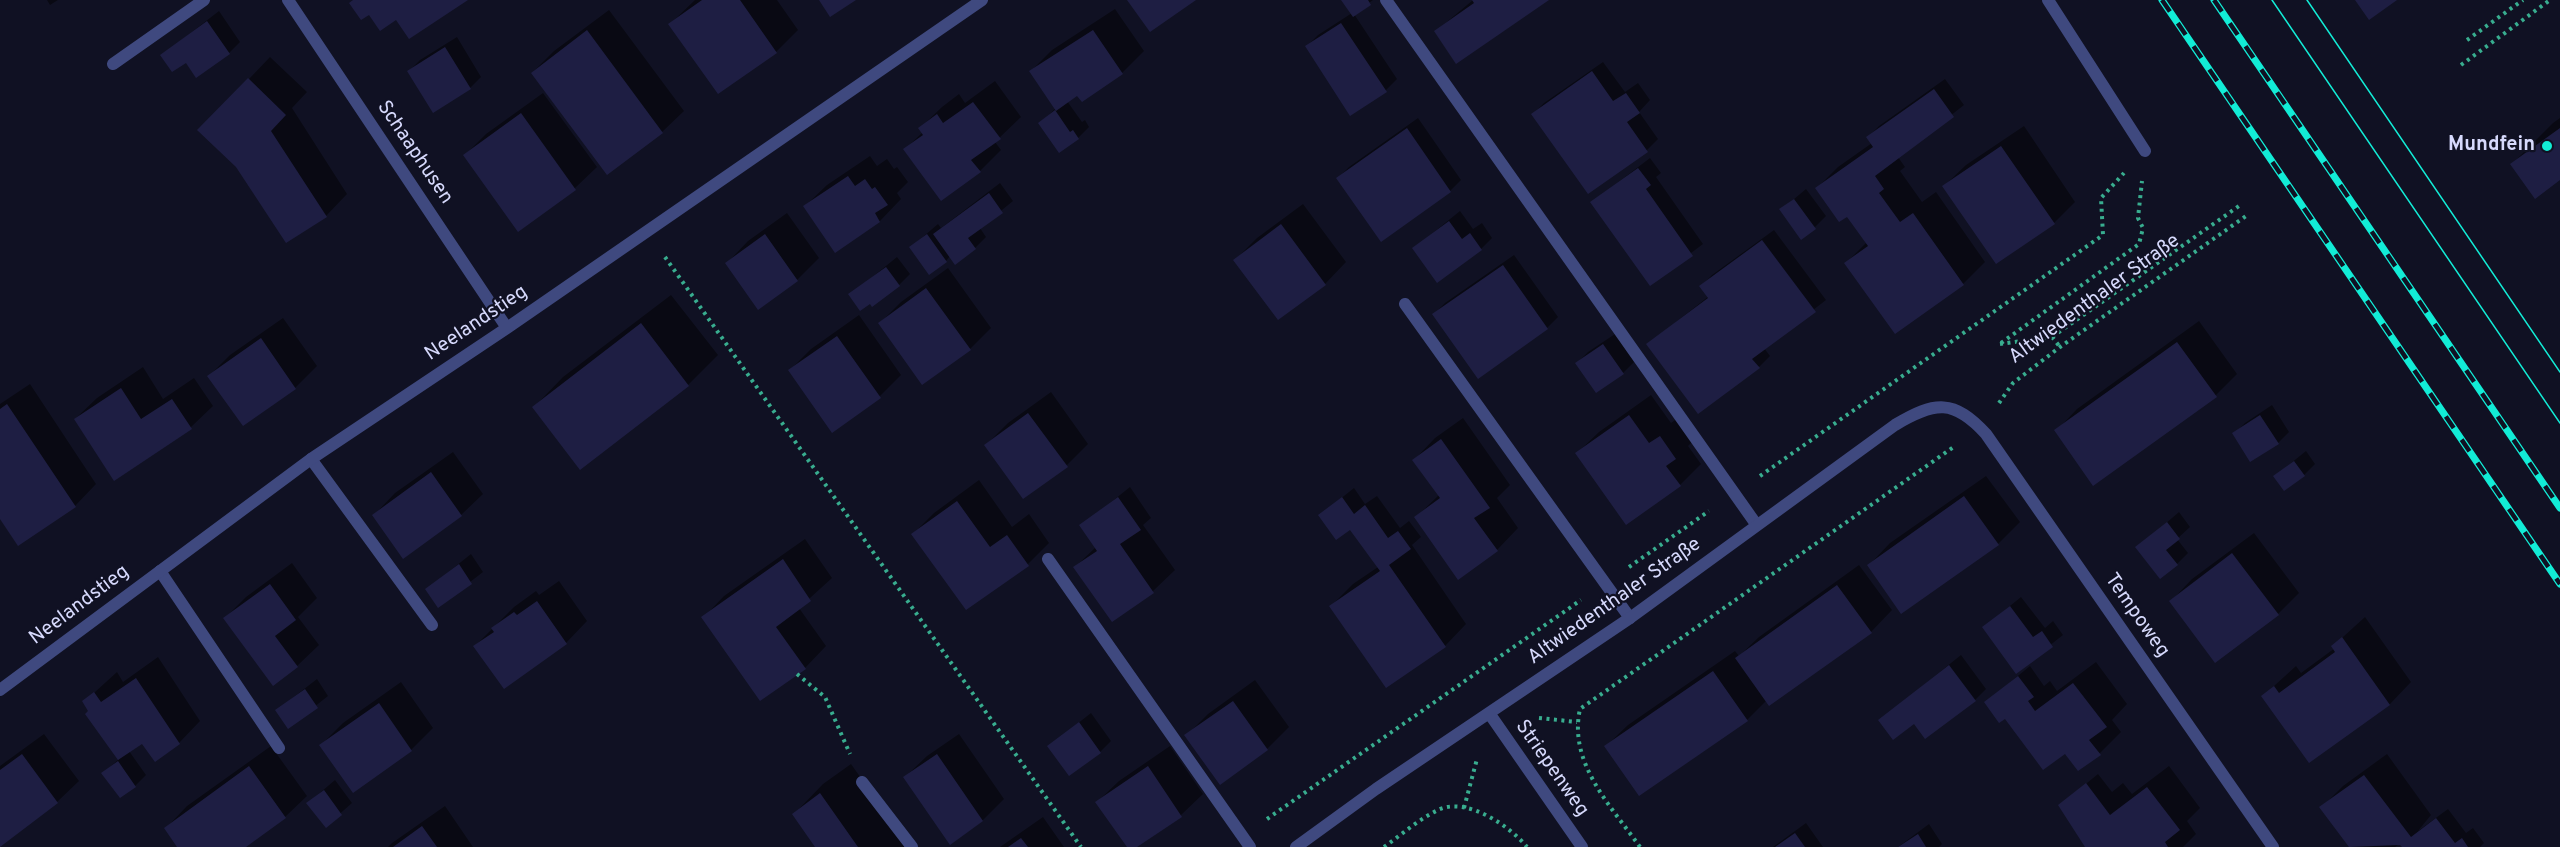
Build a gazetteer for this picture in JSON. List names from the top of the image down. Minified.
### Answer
{"streets":{"street":["Schaaphusen","Altwiedenthaler Straße","Neelandstieg","Tempoweg","Striepenweg"]},"crossings":[["Schaaphusen","Neelandstieg"],["Altwiedenthaler Straße","Tempoweg"],["Altwiedenthaler Straße","Striepenweg"]],"places":["Mundfein"]}
